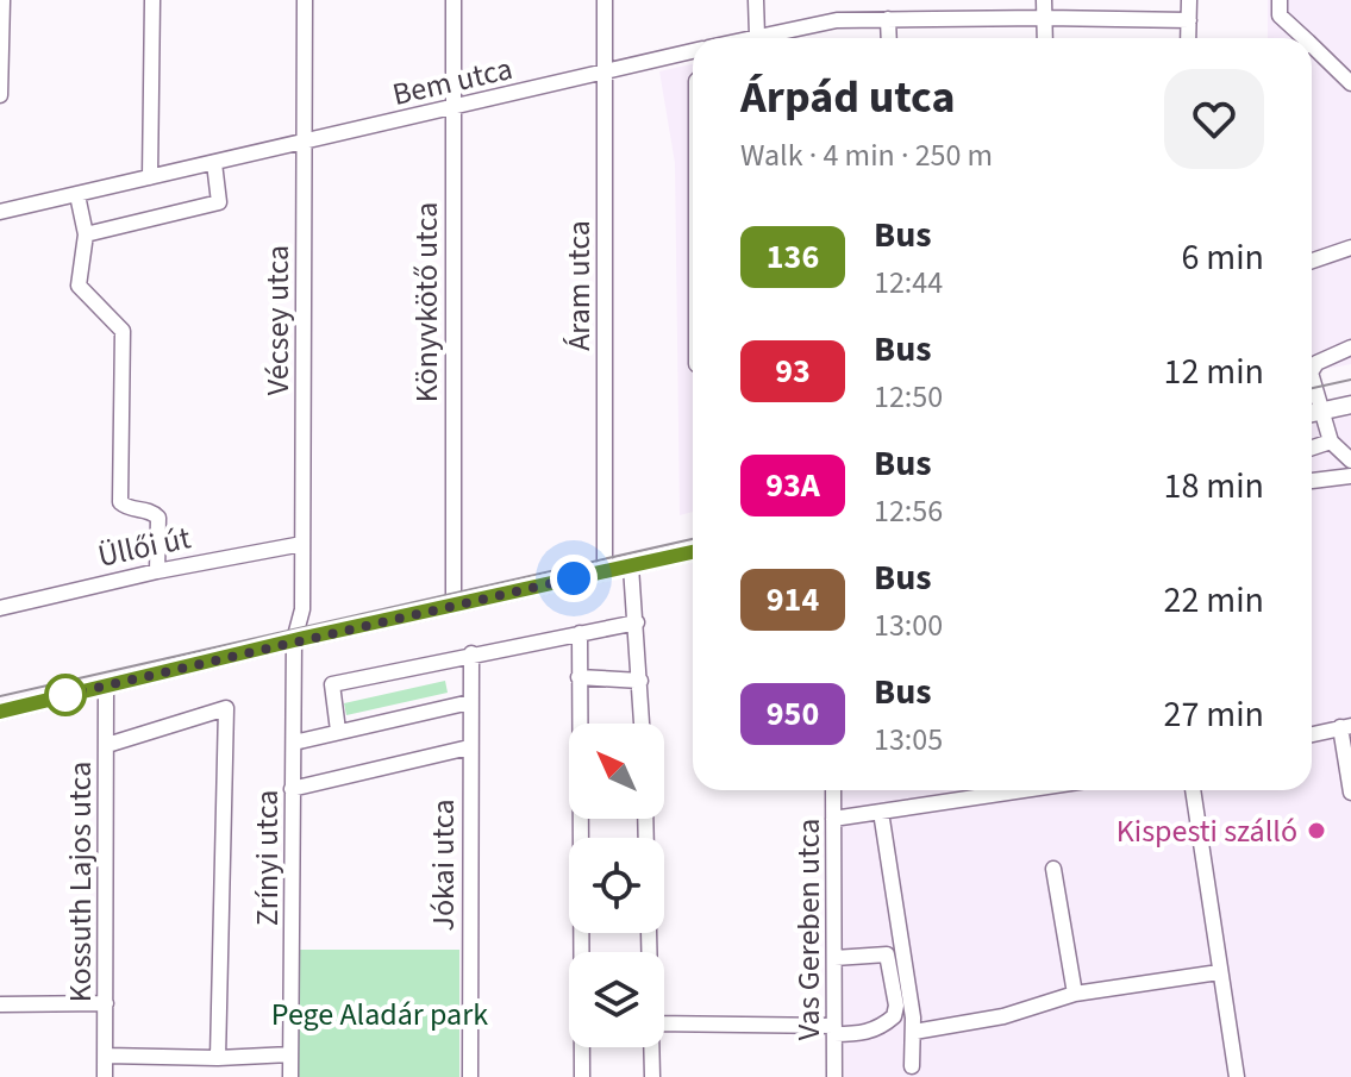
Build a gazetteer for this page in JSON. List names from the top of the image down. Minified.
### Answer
{"streets":{"street":["Bem utca","Áram utca","Könyvkötő utca","Vécsey utca","Üllői út","Zrínyi utca","Jókai utca","Kossuth Lajos utca","Vas Gereben utca"]},"crossings":[["Bem utca","Áram utca"],["Bem utca","Könyvkötő utca"],["Bem utca","Vécsey utca"],["Vécsey utca","Üllői út"],["Vécsey utca","Zrínyi utca"]],"parks":["Pege Aladár park"],"places":["Kispesti szálló"],"lines":["bus line 136"],"north":"top left","page":{"heading":["Árpád utca","Walk · 4 min · 250 m"],"list":[{"mark":"136","name":"Bus","note":"12:44","value":"6 min"},{"mark":"93","name":"Bus","note":"12:50","value":"12 min"},{"mark":"93A","name":"Bus","note":"12:56","value":"18 min"},{"mark":"914","name":"Bus","note":"13:00","value":"22 min"},{"mark":"950","name":"Bus","note":"13:05","value":"27 min"}]}}
